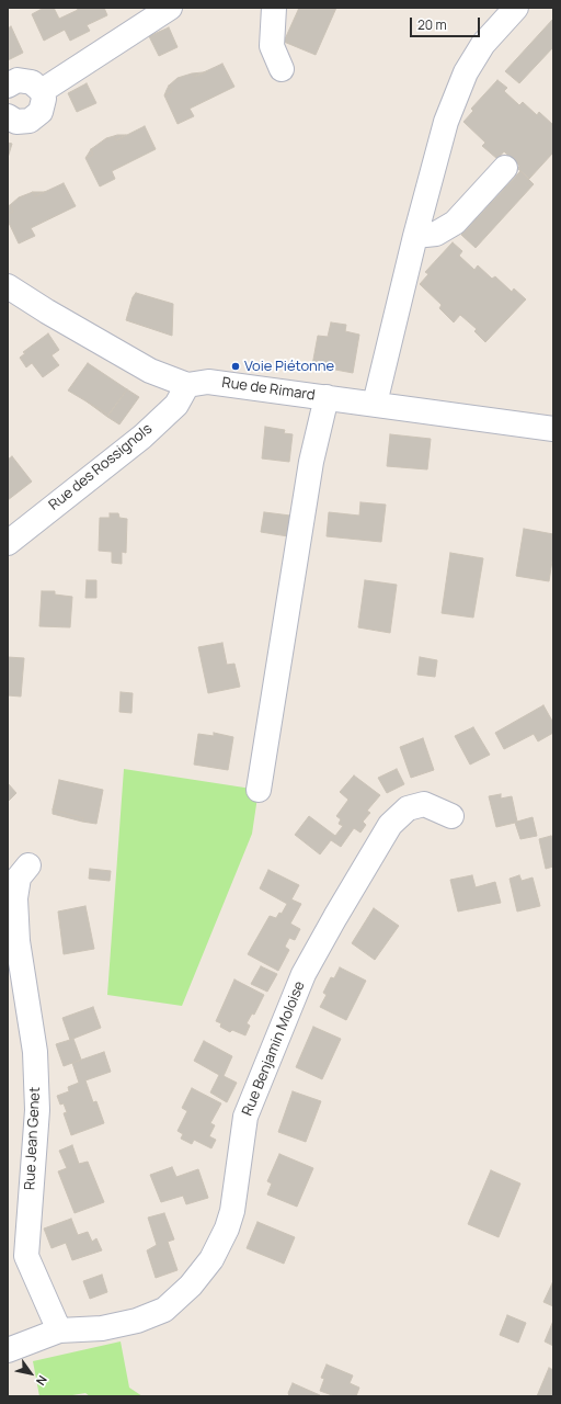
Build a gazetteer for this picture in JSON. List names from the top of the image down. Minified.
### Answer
{"streets":{"street":["Rue de Rimard","Rue des Rossignols","Rue Benjamin Moloise","Rue Jean Genet"]},"crossings":[["Rue de Rimard","Rue des Rossignols"],["Rue Benjamin Moloise","Rue Jean Genet"]],"places":["Voie Piétonne"],"scale_bar":"20 m","north":"bottom right"}
